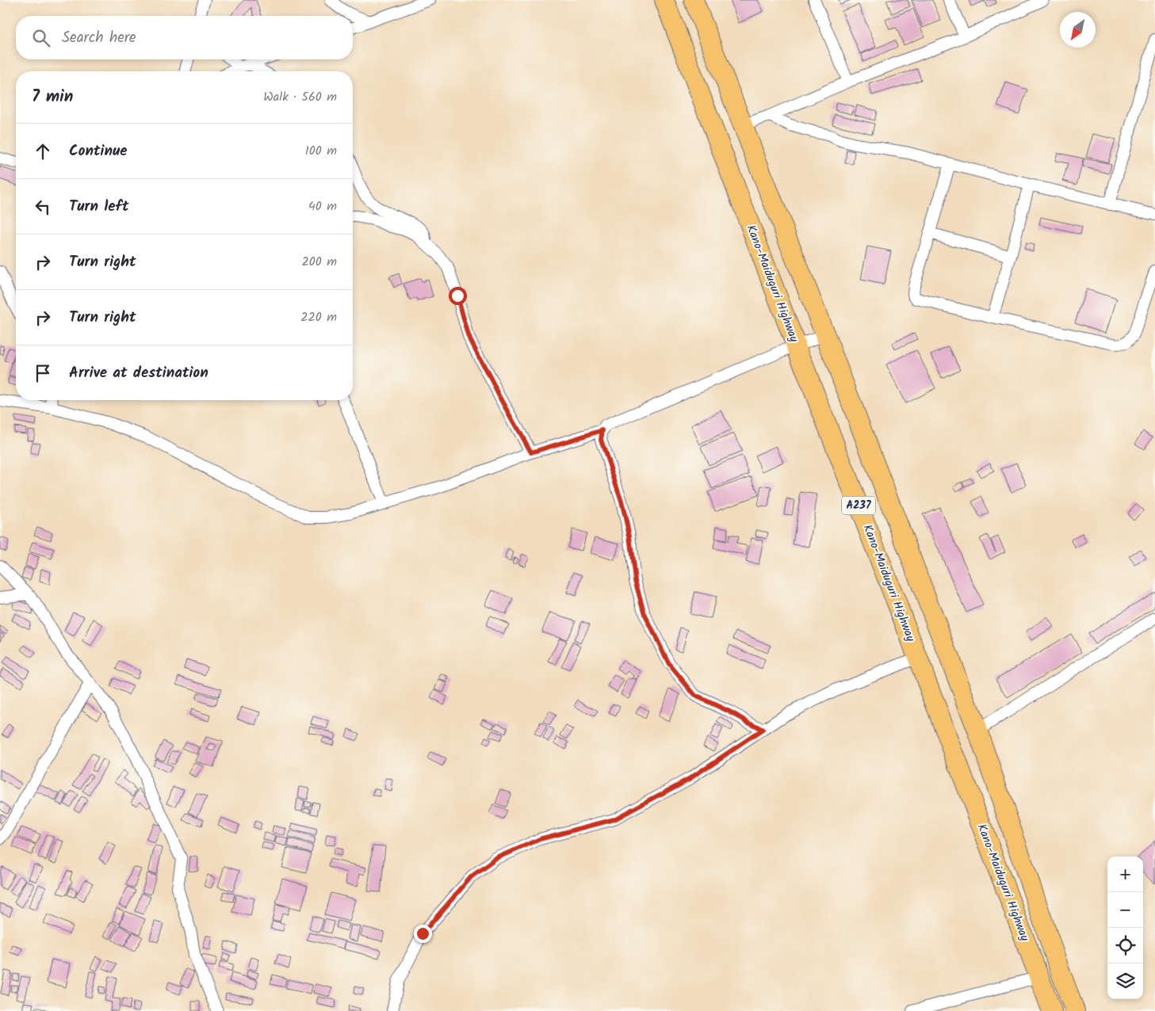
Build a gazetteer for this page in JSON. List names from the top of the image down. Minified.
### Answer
{"streets":{"highway":["Kano-Maiduguri Highway","A237"]},"north":"bottom left","page":{"search":"Search here","heading":["7 min","Walk · 560 m"],"list":[["Continue","100 m"],["Turn left","40 m"],["Turn right","200 m"],["Turn right","220 m"],"Arrive at destination"],"map_buttons":["+","−"]}}
